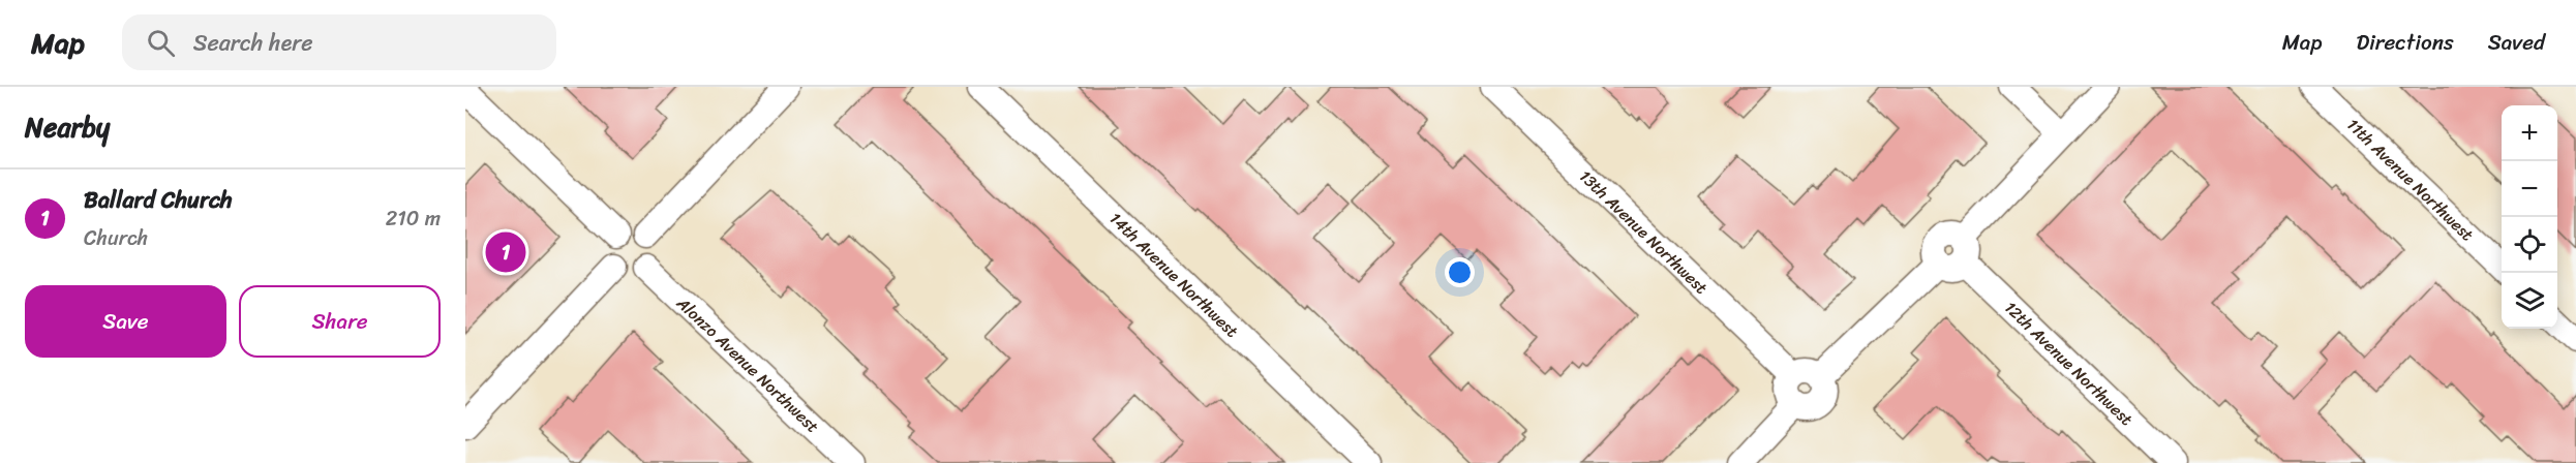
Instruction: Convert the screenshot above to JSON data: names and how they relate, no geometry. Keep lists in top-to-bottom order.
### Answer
{
  "streets": {
    "street": [
      "11th Avenue Northwest",
      "13th Avenue Northwest",
      "14th Avenue Northwest",
      "12th Avenue Northwest",
      "Alonzo Avenue Northwest"
    ]
  },
  "page": {
    "header": "Map",
    "search": "Search here",
    "nav": ["Map", "Directions", "Saved"],
    "heading": "Nearby",
    "map_buttons": ["+", "−"],
    "list": [
      {
        "mark": "1",
        "name": "Ballard Church",
        "note": "Church",
        "value": "210 m"
      }
    ],
    "pins": "1",
    "buttons": ["Save", "Share"]
  }
}
